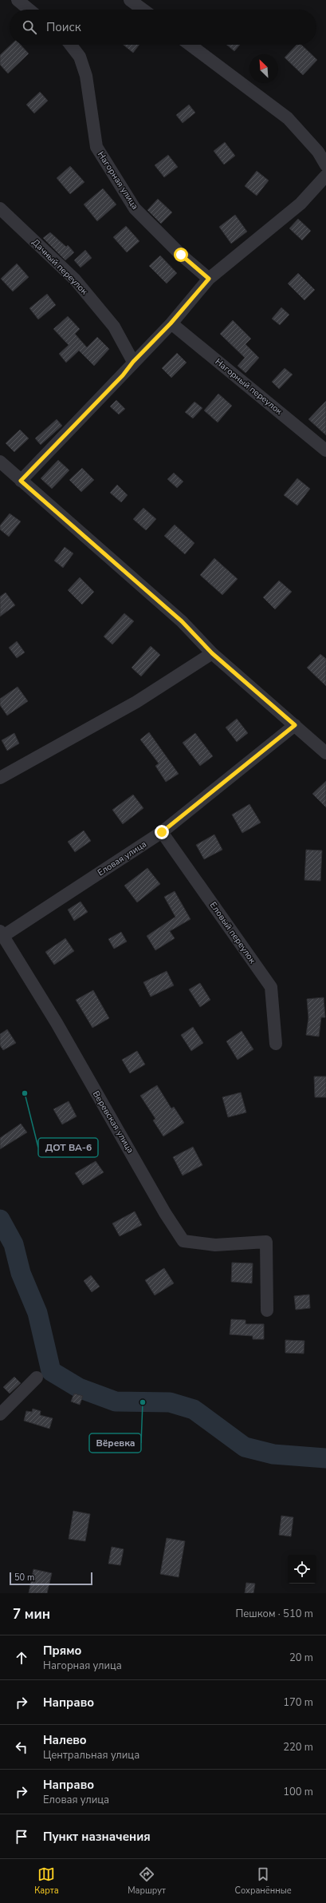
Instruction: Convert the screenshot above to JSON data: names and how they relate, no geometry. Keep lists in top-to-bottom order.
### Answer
{
  "streets": {
    "street": [
      "Нагорная улица",
      "Дачный переулок",
      "Нагорный переулок",
      "Еловая улица",
      "Еловый переулок",
      "Веревская улица"
    ]
  },
  "crossings": [
    ["Еловая улица", "Еловый переулок"],
    ["Еловая улица", "Веревская улица"]
  ],
  "places": ["ДОТ ВА-6", "Вёревка"],
  "scale_bar": "50 m",
  "north": "top left",
  "page": {
    "search": "Поиск",
    "scale": "50 m",
    "heading": ["7 мин", "Пешком · 510 m"],
    "list": [
      ["Прямо", "Нагорная улица", "20 m"],
      ["Направо", "170 m"],
      ["Налево", "Центральная улица", "220 m"],
      ["Направо", "Еловая улица", "100 m"],
      "Пункт назначения"
    ],
    "nav": ["Карта", "Маршрут", "Сохранённые"]
  }
}
